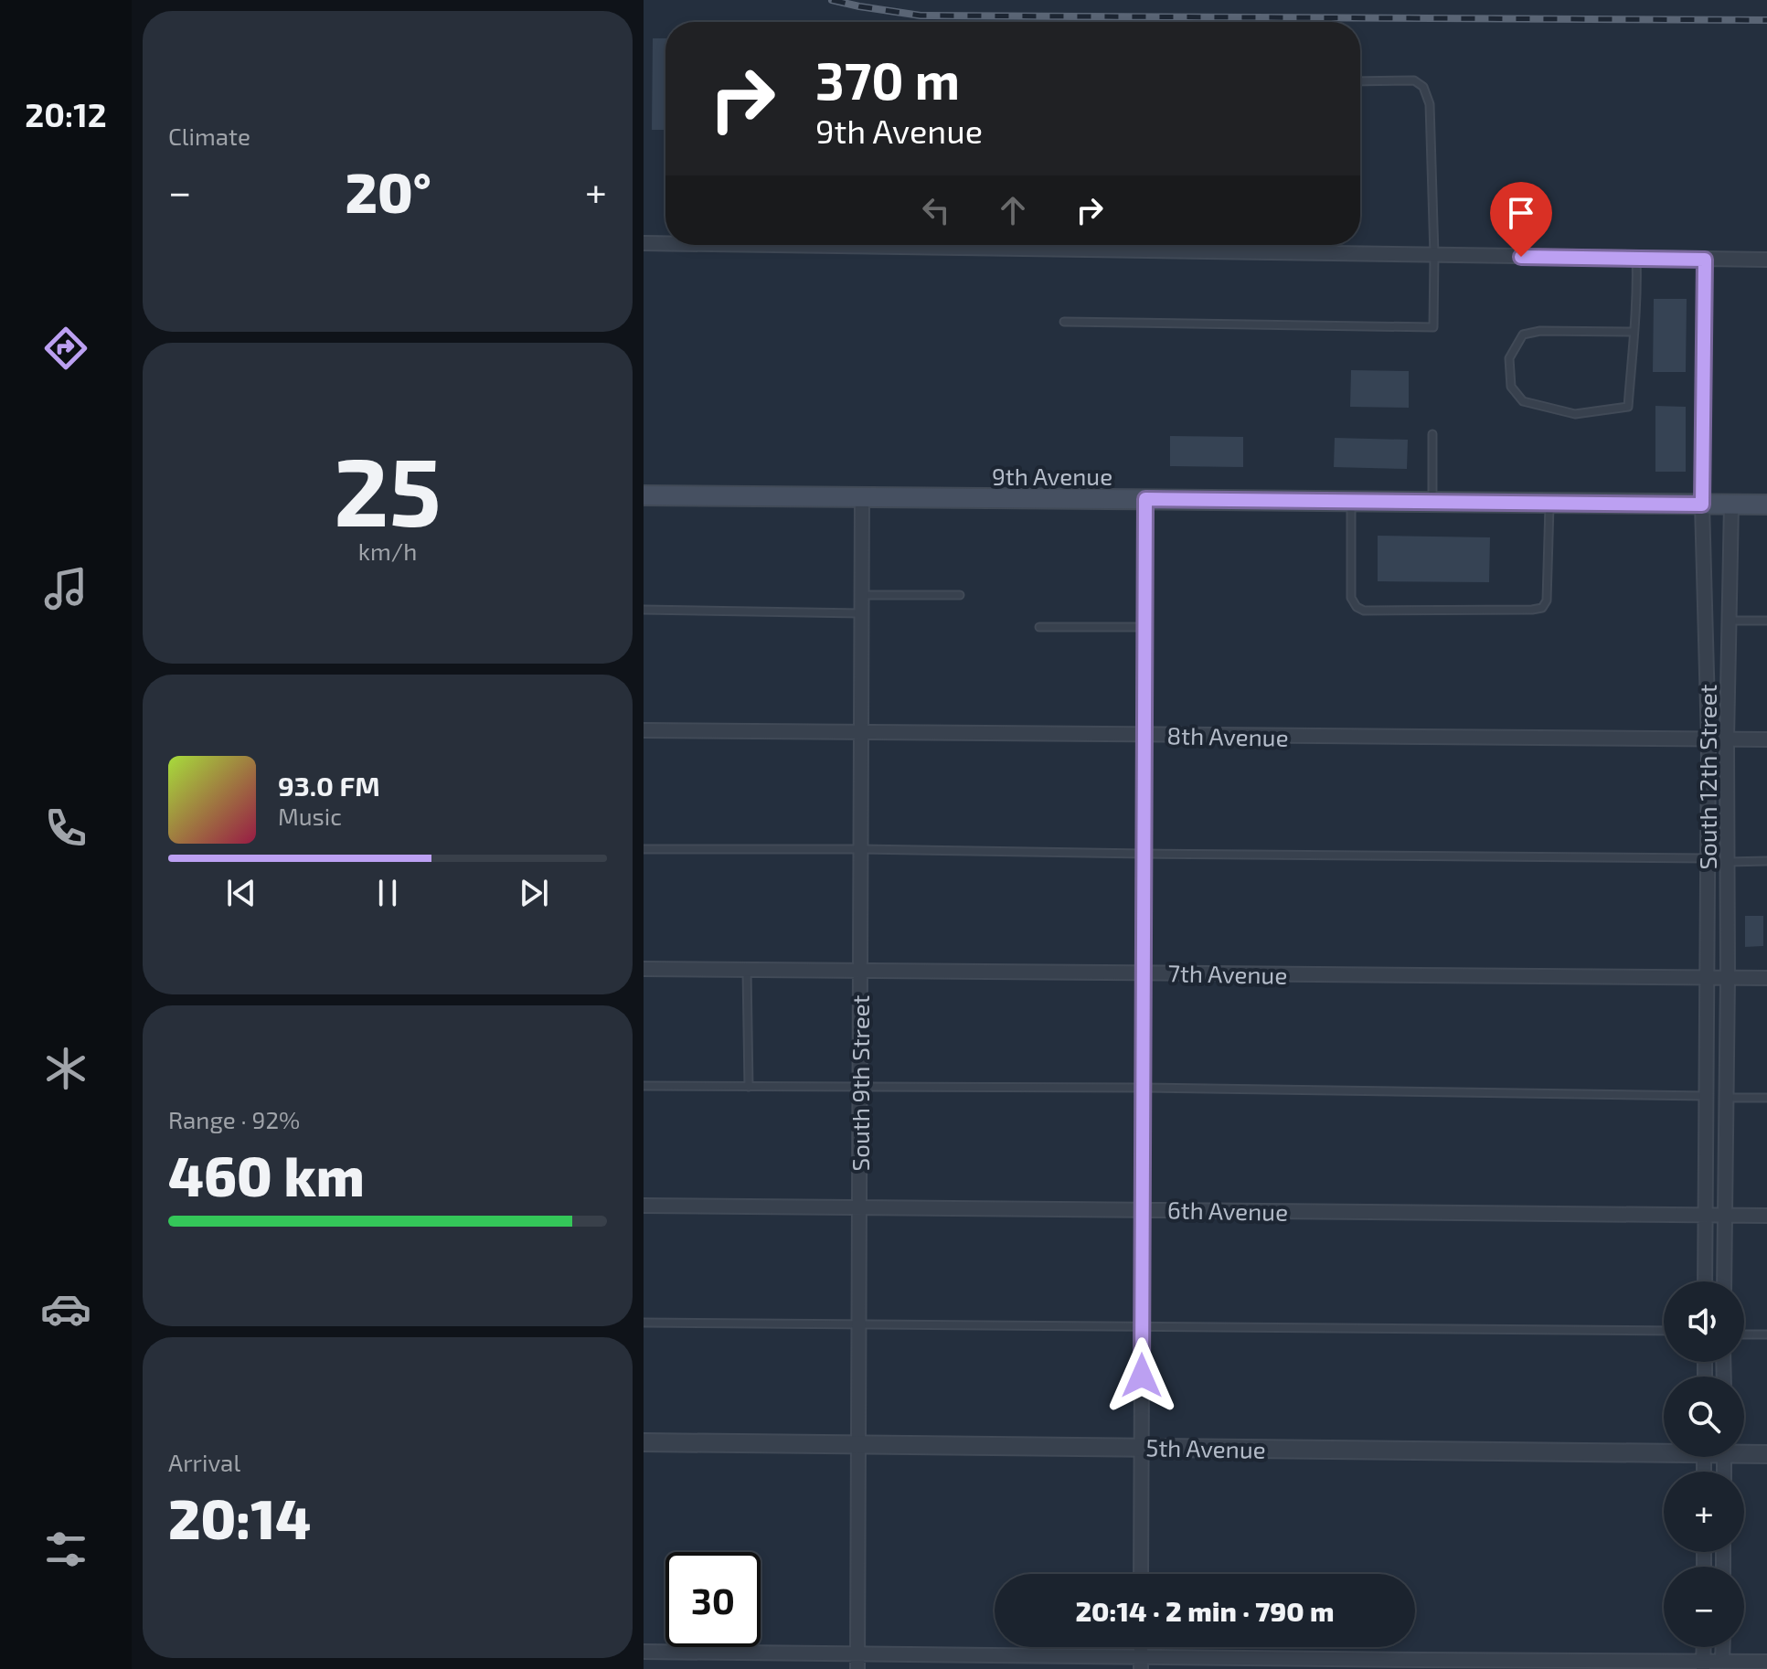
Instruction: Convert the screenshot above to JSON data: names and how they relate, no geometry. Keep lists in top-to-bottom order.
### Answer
{
  "streets": {
    "main road": ["9th Avenue"],
    "street": [
      "8th Avenue",
      "South 12th Street",
      "7th Avenue",
      "South 9th Street",
      "6th Avenue",
      "5th Avenue"
    ]
  },
  "crossings": [
    ["9th Avenue", "South 12th Street"],
    ["9th Avenue", "South 9th Street"],
    ["8th Avenue", "South 12th Street"],
    ["8th Avenue", "South 9th Street"],
    ["South 12th Street", "7th Avenue"],
    ["South 12th Street", "6th Avenue"],
    ["7th Avenue", "South 9th Street"],
    ["South 9th Street", "6th Avenue"],
    ["South 9th Street", "5th Avenue"]
  ],
  "page": {
    "tabs": "20:12",
    "tile": [
      "Climate",
      ["25", "km/h"],
      ["Range · 92%", "460 km"],
      ["Arrival", "20:14"]
    ],
    "turn": ["370 m", "9th Avenue"],
    "heat": ["−", "20°", "+"],
    "song": ["93.0 FM", "Music"],
    "map_buttons": ["+", "−"],
    "limit": "30",
    "trip": "20:14 · 2 min · 790 m"
  }
}
